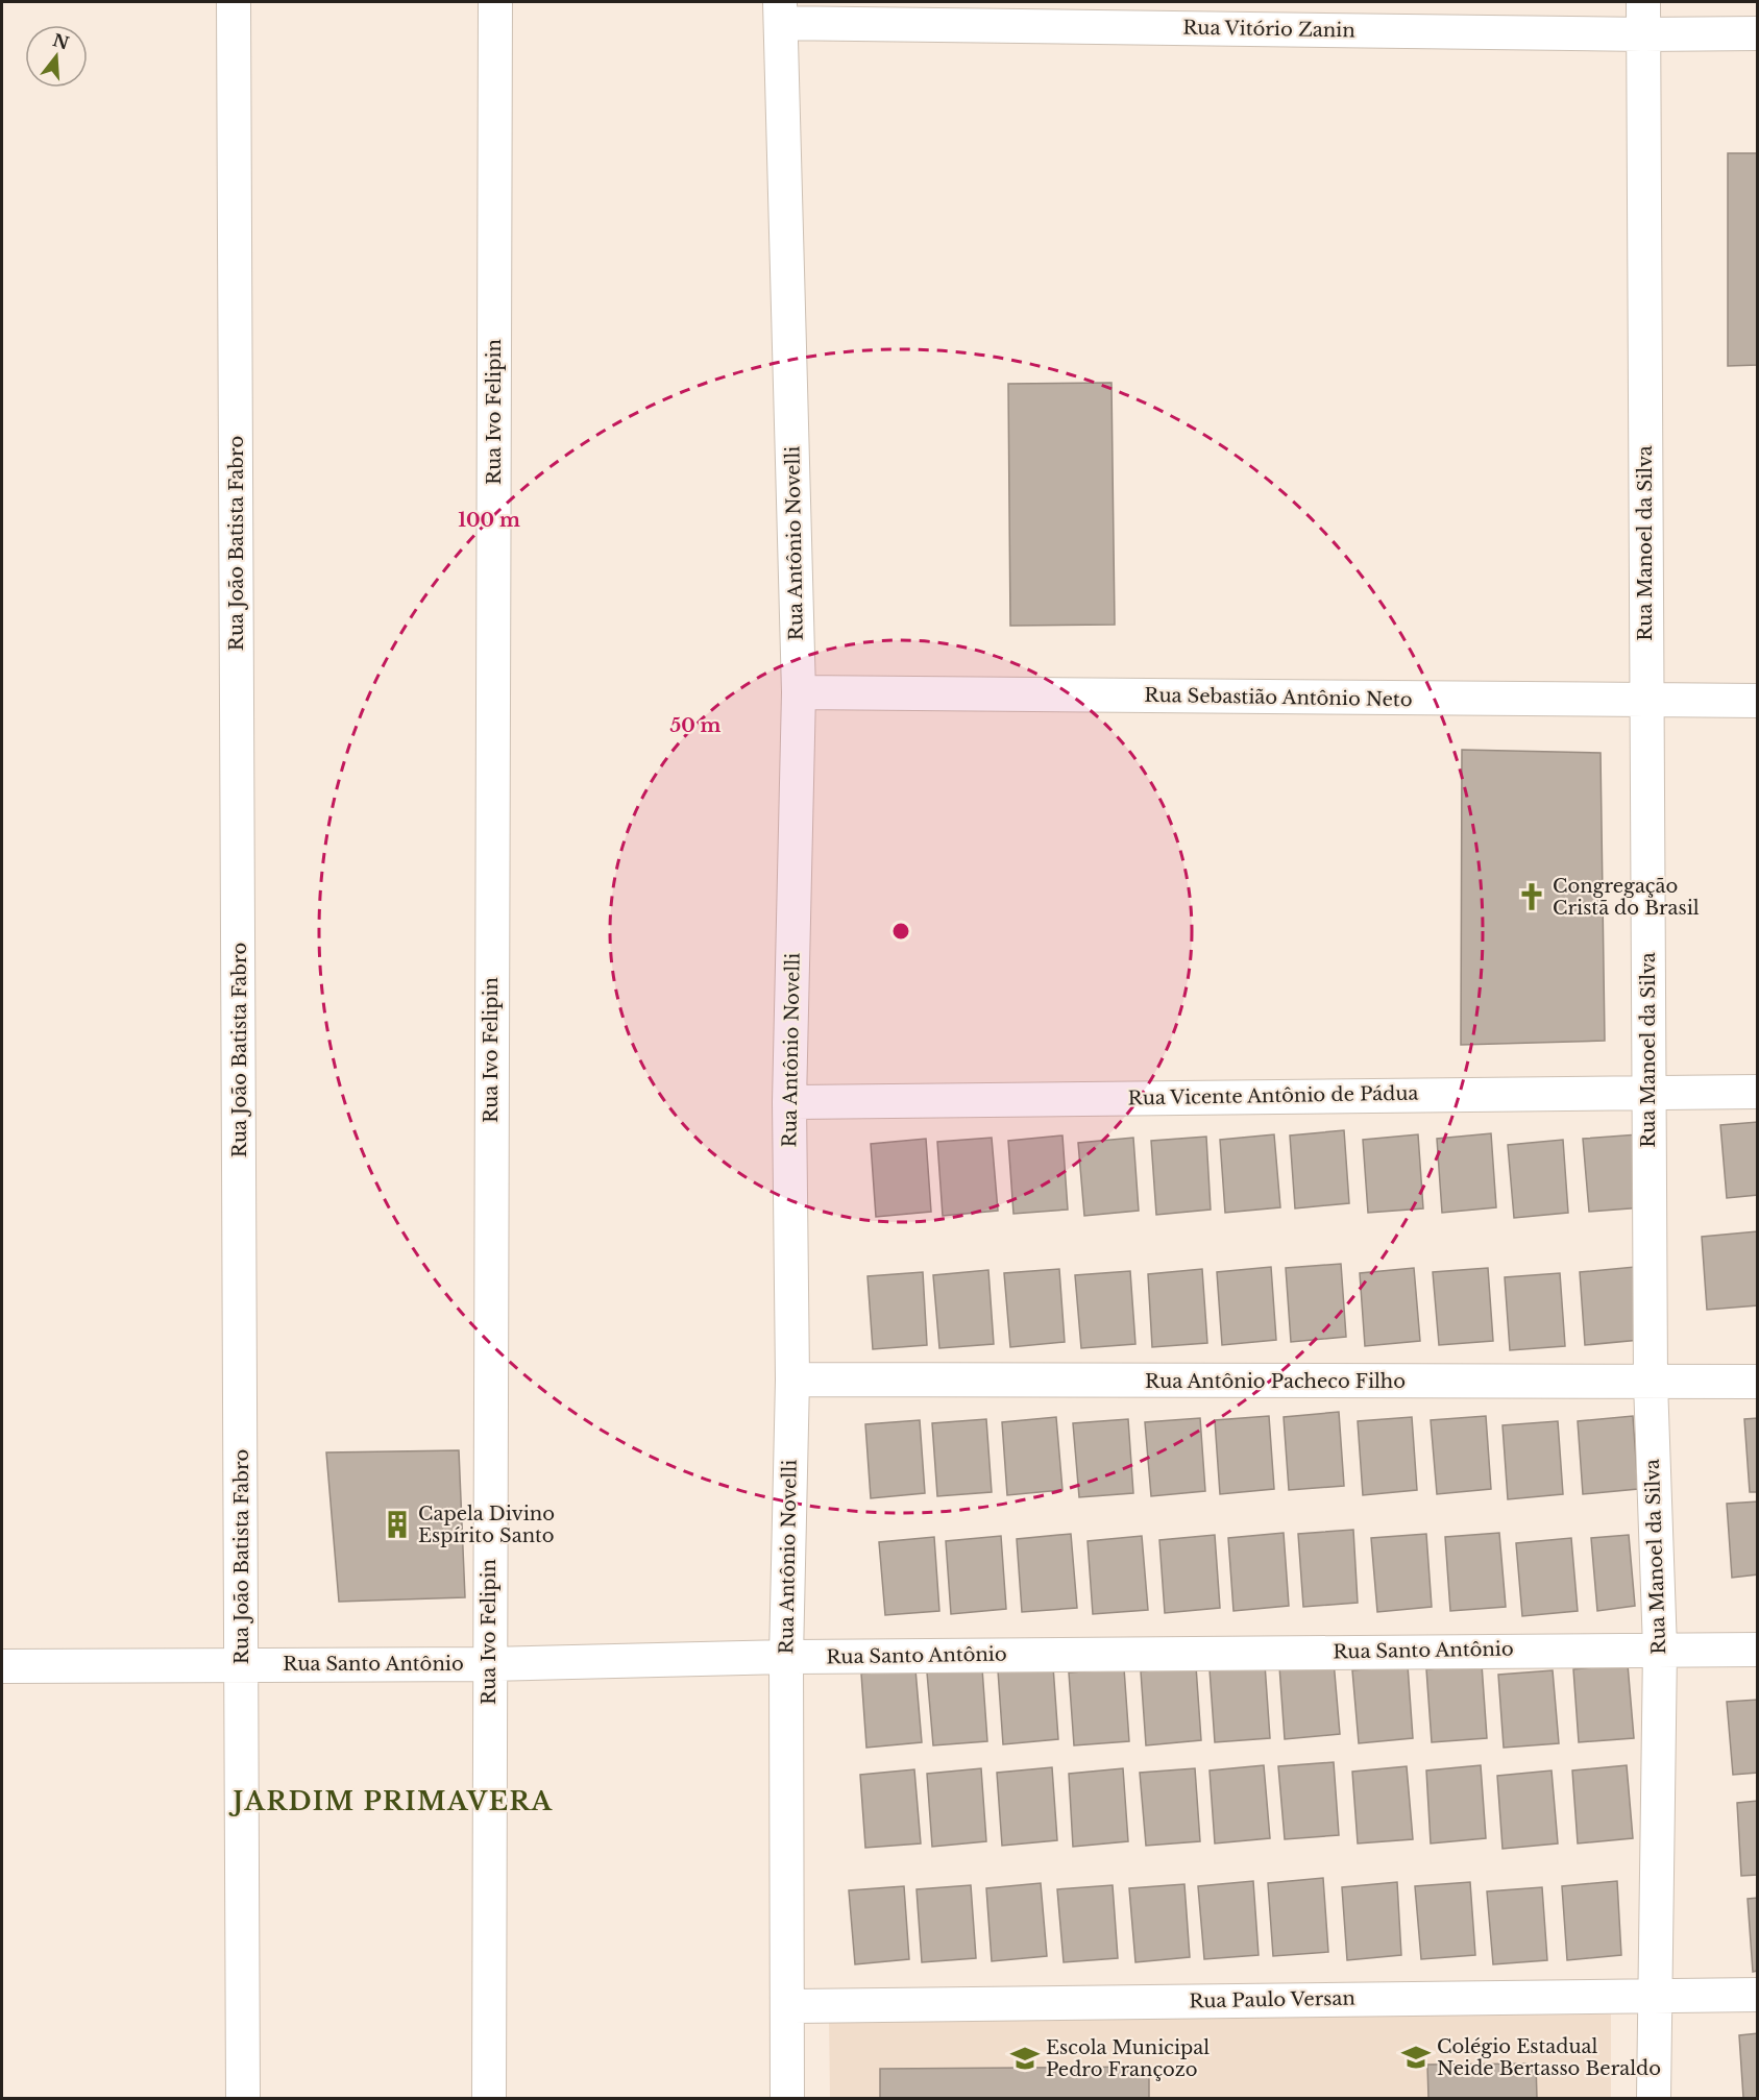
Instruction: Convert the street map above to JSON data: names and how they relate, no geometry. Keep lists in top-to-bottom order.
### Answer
{
  "streets": {
    "street": [
      "Rua Vitório Zanin",
      "Rua Ivo Felipin",
      "Rua João Batista Fabro",
      "Rua Antônio Novelli",
      "Rua Manoel da Silva",
      "Rua Sebastião Antônio Neto",
      "Rua Vicente Antônio de Pádua",
      "Rua Antônio Pacheco Filho",
      "Rua Santo Antônio",
      "Rua Paulo Versan"
    ]
  },
  "crossings": [
    ["Rua Vitório Zanin", "Rua Antônio Novelli"],
    ["Rua Vitório Zanin", "Rua Manoel da Silva"],
    ["Rua Ivo Felipin", "Rua Santo Antônio"],
    ["Rua João Batista Fabro", "Rua Santo Antônio"],
    ["Rua Antônio Novelli", "Rua Sebastião Antônio Neto"],
    ["Rua Antônio Novelli", "Rua Vicente Antônio de Pádua"],
    ["Rua Antônio Novelli", "Rua Antônio Pacheco Filho"],
    ["Rua Antônio Novelli", "Rua Santo Antônio"],
    ["Rua Antônio Novelli", "Rua Paulo Versan"],
    ["Rua Manoel da Silva", "Rua Sebastião Antônio Neto"],
    ["Rua Manoel da Silva", "Rua Vicente Antônio de Pádua"],
    ["Rua Manoel da Silva", "Rua Antônio Pacheco Filho"],
    ["Rua Manoel da Silva", "Rua Santo Antônio"],
    ["Rua Manoel da Silva", "Rua Paulo Versan"]
  ],
  "districts": ["JARDIM PRIMAVERA"],
  "places": {
    "church": ["Congregação Cristã do Brasil"],
    "building": ["Capela Divino Espírito Santo"],
    "school or university": ["Colégio Estadual Neide Bertasso Beraldo", "Escola Municipal Pedro Françozo"]
  },
  "north": "top",
  "rings": ["100 m", "50 m"]
}
